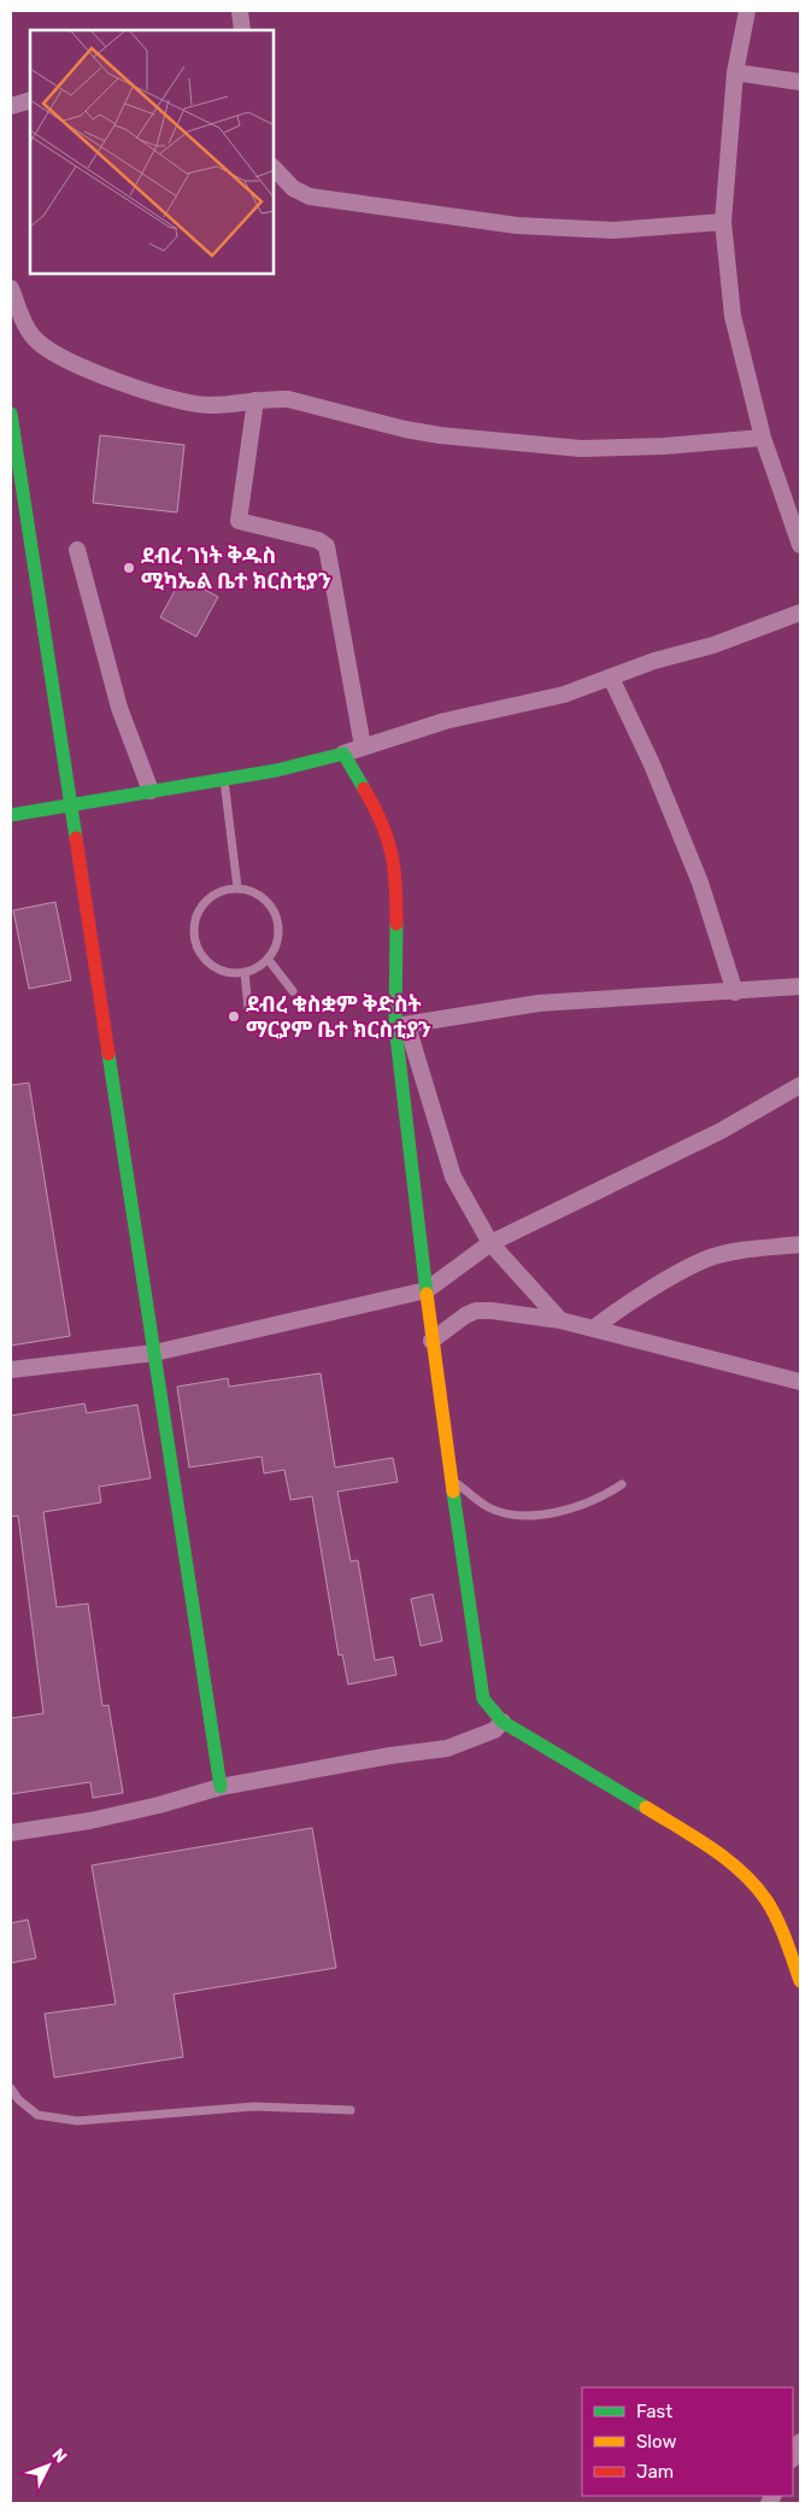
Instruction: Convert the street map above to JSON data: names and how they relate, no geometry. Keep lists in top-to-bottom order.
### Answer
{
  "places": ["ደብረ ገነት ቅዱስ ሚካኤል ቤተ ክርስቲያን", "ደብረ ቁስቋም ቅድስት ማርያም ቤተ ክርስቲያን"],
  "legend": ["Fast", "Slow", "Jam"],
  "north": "top right"
}
